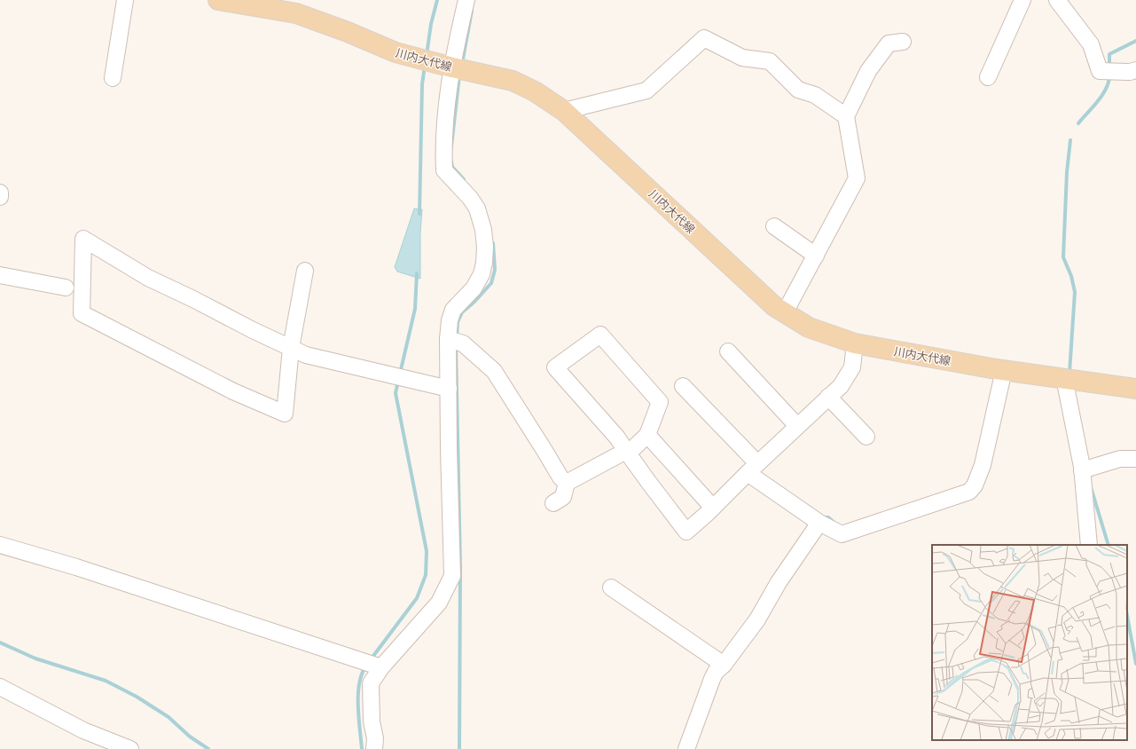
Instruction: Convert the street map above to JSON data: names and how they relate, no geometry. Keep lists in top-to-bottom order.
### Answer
{
  "streets": {
    "main road": ["川内大代線"]
  }
}
